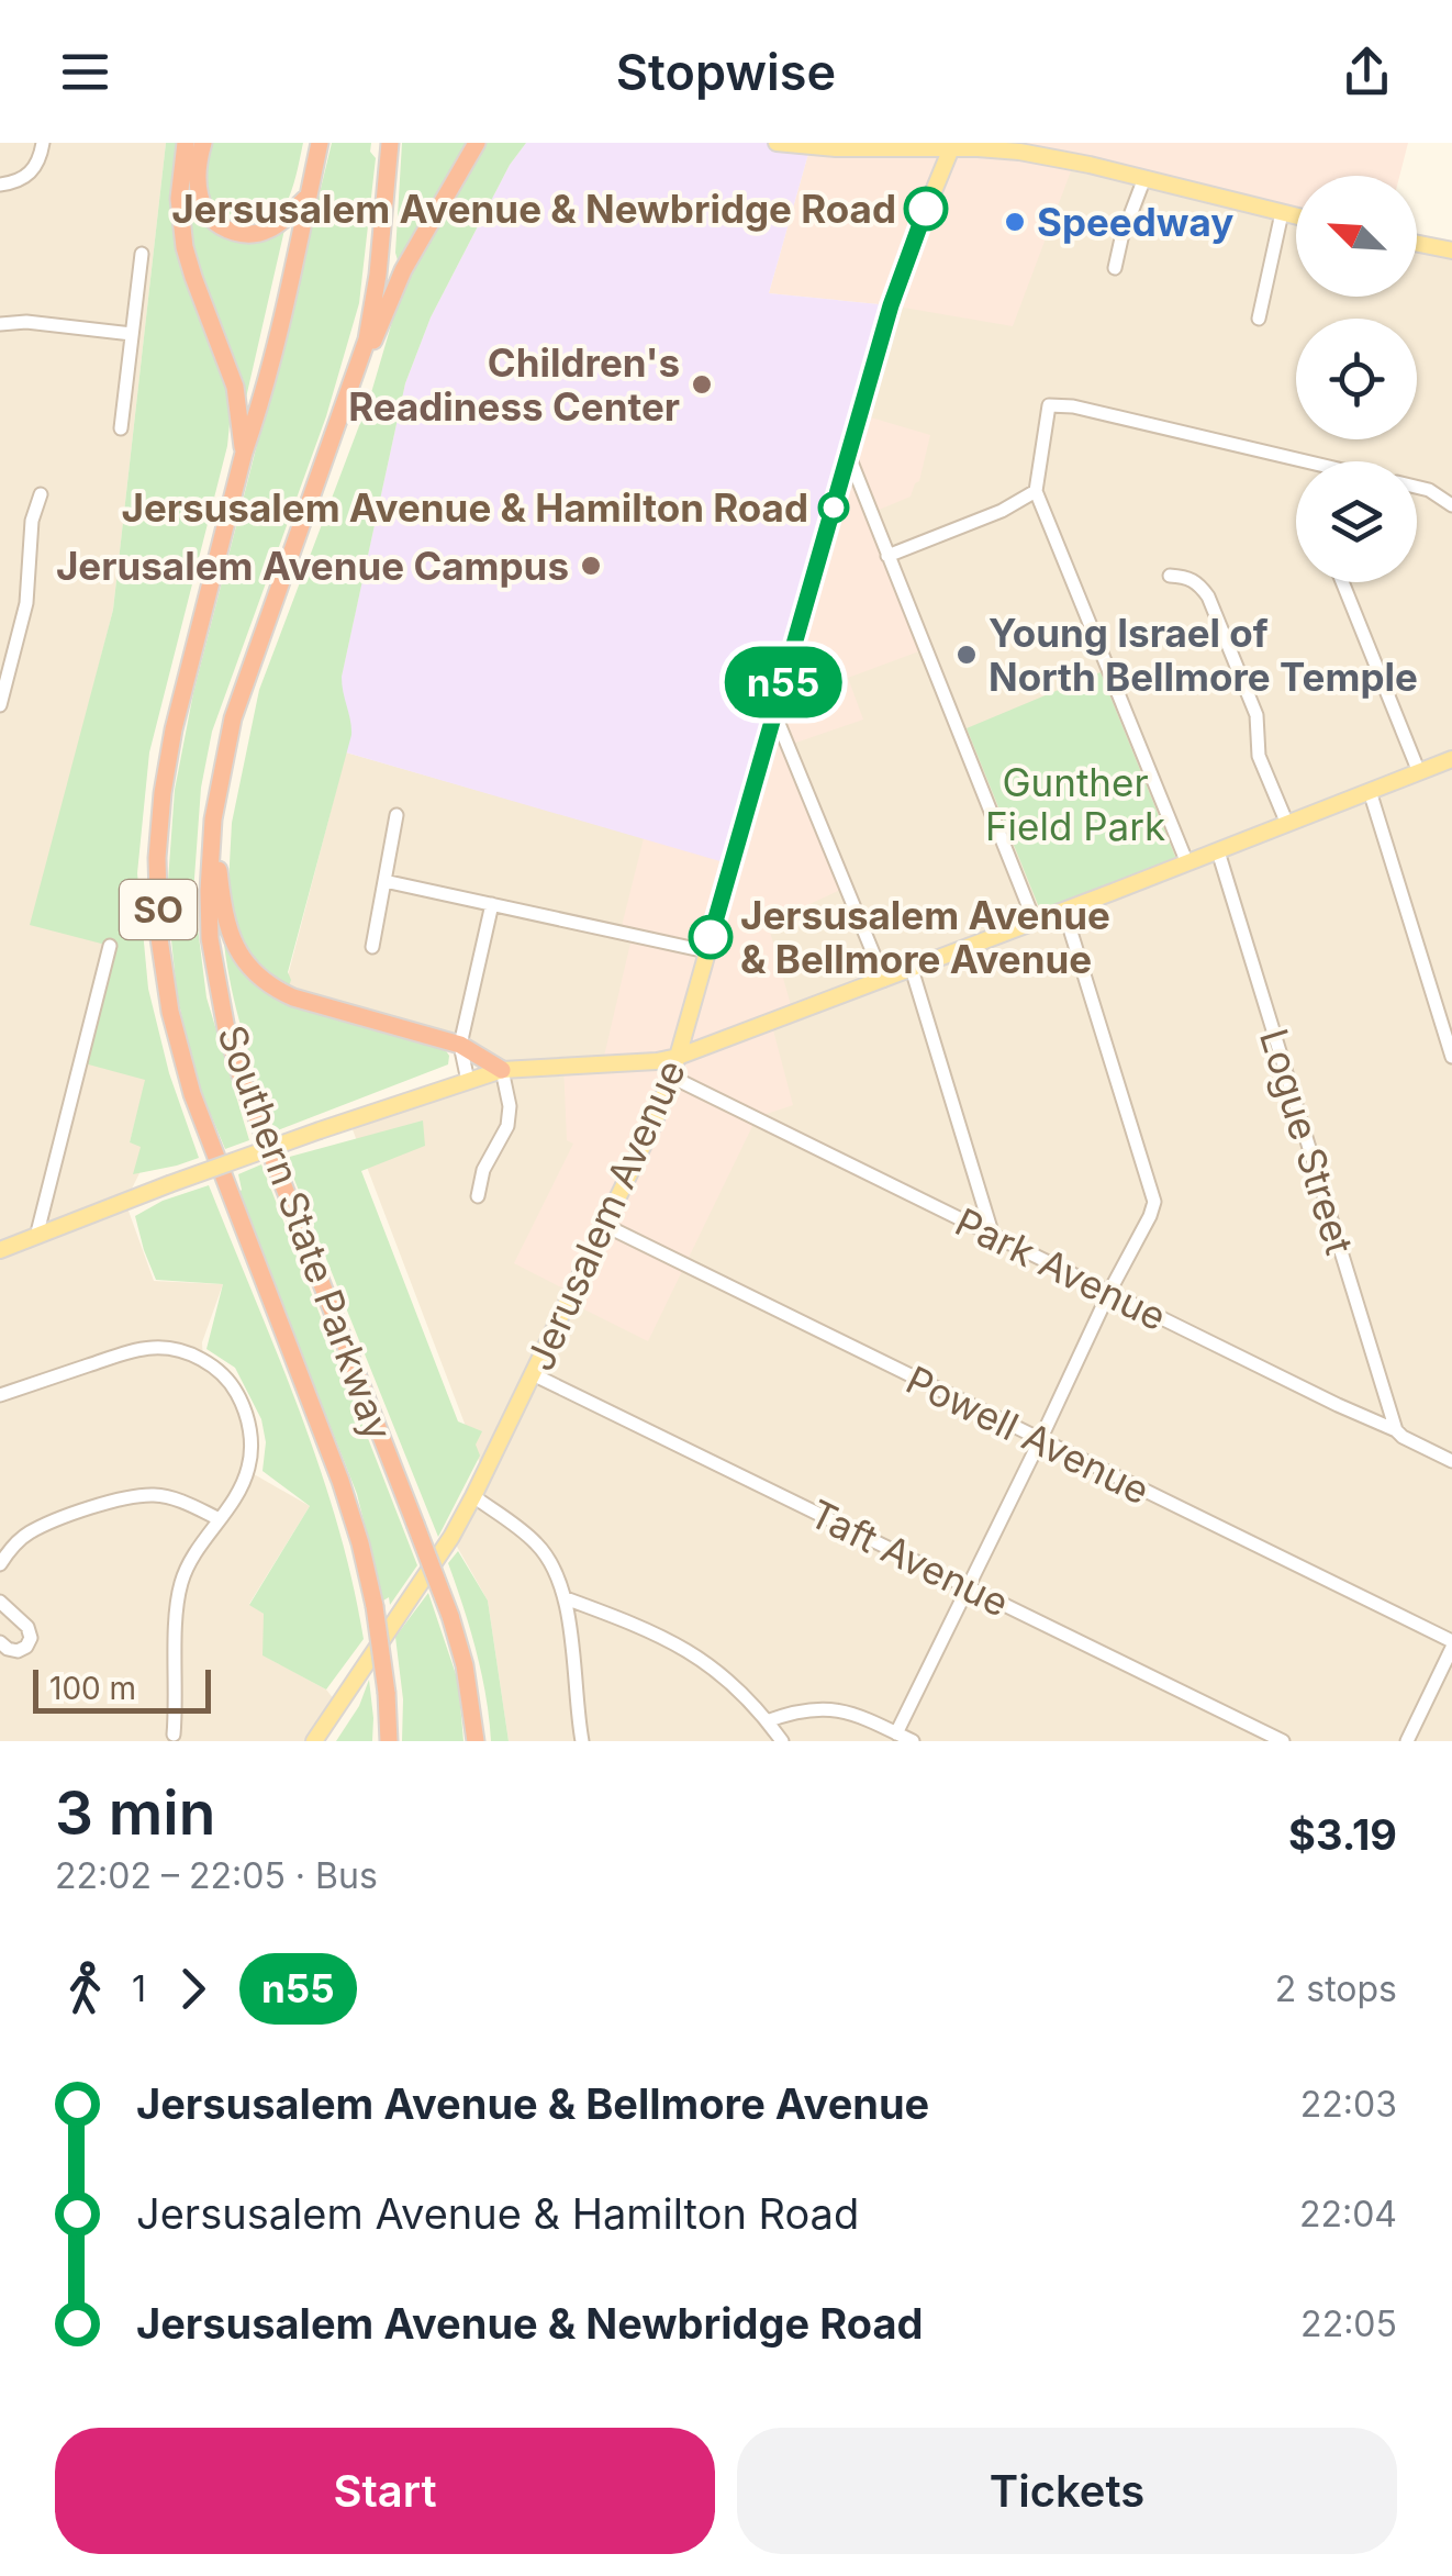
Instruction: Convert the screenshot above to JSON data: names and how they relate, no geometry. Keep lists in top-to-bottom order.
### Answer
{
  "streets": {
    "highway": ["SO", "Southern State Parkway"],
    "main road": ["Jerusalem Avenue"],
    "street": [
      "Logue Street",
      "Park Avenue",
      "Powell Avenue",
      "Taft Avenue"
    ]
  },
  "crossings": [
    ["Logue Street", "Park Avenue"],
    ["Jerusalem Avenue", "Park Avenue"],
    ["Jerusalem Avenue", "Powell Avenue"],
    ["Jerusalem Avenue", "Taft Avenue"]
  ],
  "parks": ["Gunther Field Park"],
  "places": [
    "Jersusalem Avenue & Newbridge Road",
    "Speedway",
    "Children's Readiness Center",
    "Jersusalem Avenue & Hamilton Road",
    "Jerusalem Avenue Campus",
    "Young Israel of North Bellmore Temple",
    "Jersusalem Avenue & Bellmore Avenue"
  ],
  "lines": ["bus line n55"],
  "scale_bar": "100 m",
  "north": "top left",
  "page": {
    "header": "Stopwise",
    "on_map": "n55",
    "scale": "100 m",
    "heading": ["3 min", "22:02 – 22:05 · Bus", "$3.19"],
    "legs": ["1", "n55", "2 stops"],
    "list": [
      {
        "name": "Jersusalem Avenue & Bellmore Avenue",
        "value": "22:03"
      },
      {
        "name": "Jersusalem Avenue & Hamilton Road",
        "value": "22:04"
      },
      {
        "name": "Jersusalem Avenue & Newbridge Road",
        "value": "22:05"
      }
    ],
    "buttons": ["Start", "Tickets"]
  }
}
